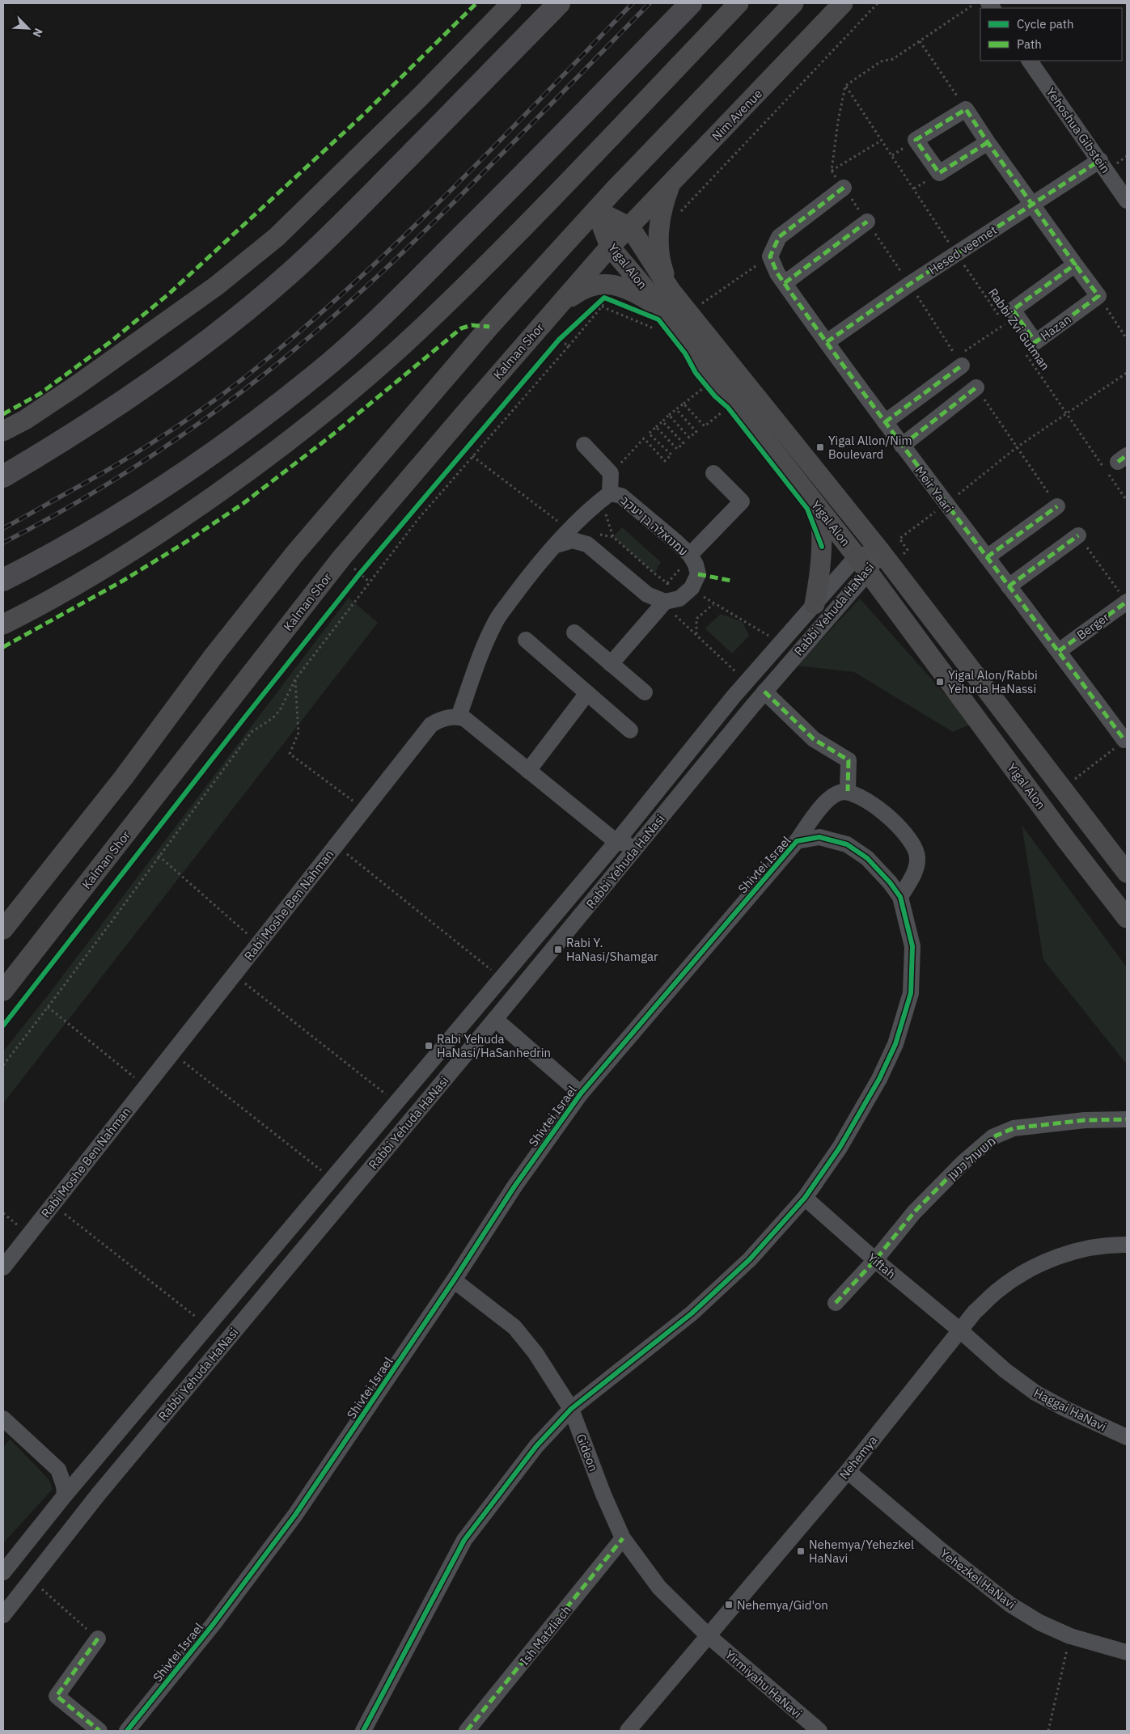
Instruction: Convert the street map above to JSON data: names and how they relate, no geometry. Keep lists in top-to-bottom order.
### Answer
{
  "streets": {
    "main road": ["Nim Avenue", "Yigal Alon", "Kalman Shor"],
    "street": [
      "Yehoshua Gibstein",
      "Hesed veemet",
      "Hazan",
      "Meir Yaari",
      "עמנואלה בן יעקב",
      "Rabbi Yehuda HaNasi",
      "Berger",
      "Shivtei Israel",
      "Rabi Moshe Ben Nahman",
      "משעול כנען",
      "Yiftah",
      "Haggai HaNavi",
      "Gideon",
      "Nehemya",
      "Yehezkel HaNavi",
      "Ish Matzliach",
      "Yirmiyahu HaNavi"
    ],
    "path": ["Rabbi Zvi Gutman"]
  },
  "crossings": [
    ["Nim Avenue", "Yigal Alon"],
    ["Nim Avenue", "Kalman Shor"],
    ["Yehoshua Gibstein", "Hesed veemet"],
    ["Hesed veemet", "Rabbi Zvi Gutman"],
    ["Hesed veemet", "Meir Yaari"],
    ["Yigal Alon", "Kalman Shor"],
    ["Yigal Alon", "Rabbi Yehuda HaNasi"],
    ["Meir Yaari", "Berger"],
    ["עמנואלה בן יעקב", "Rabi Moshe Ben Nahman"],
    ["Shivtei Israel", "Yiftah"],
    ["Shivtei Israel", "Gideon"],
    ["משעול כנען", "Yiftah"],
    ["Yiftah", "Haggai HaNavi"],
    ["Yiftah", "Nehemya"],
    ["Haggai HaNavi", "Nehemya"],
    ["Gideon", "Nehemya"],
    ["Gideon", "Ish Matzliach"],
    ["Gideon", "Yirmiyahu HaNavi"],
    ["Nehemya", "Yehezkel HaNavi"],
    ["Nehemya", "Yirmiyahu HaNavi"]
  ],
  "places": {
    "transit": [
      "Yigal Allon/Nim Boulevard",
      "Yigal Alon/Rabbi Yehuda HaNassi",
      "Rabi Y. HaNasi/Shamgar",
      "Rabi Yehuda HaNasi/HaSanhedrin",
      "Nehemya/Yehezkel HaNavi",
      "Nehemya/Gid'on"
    ]
  },
  "legend": ["Cycle path", "Path"],
  "north": "bottom right"
}
